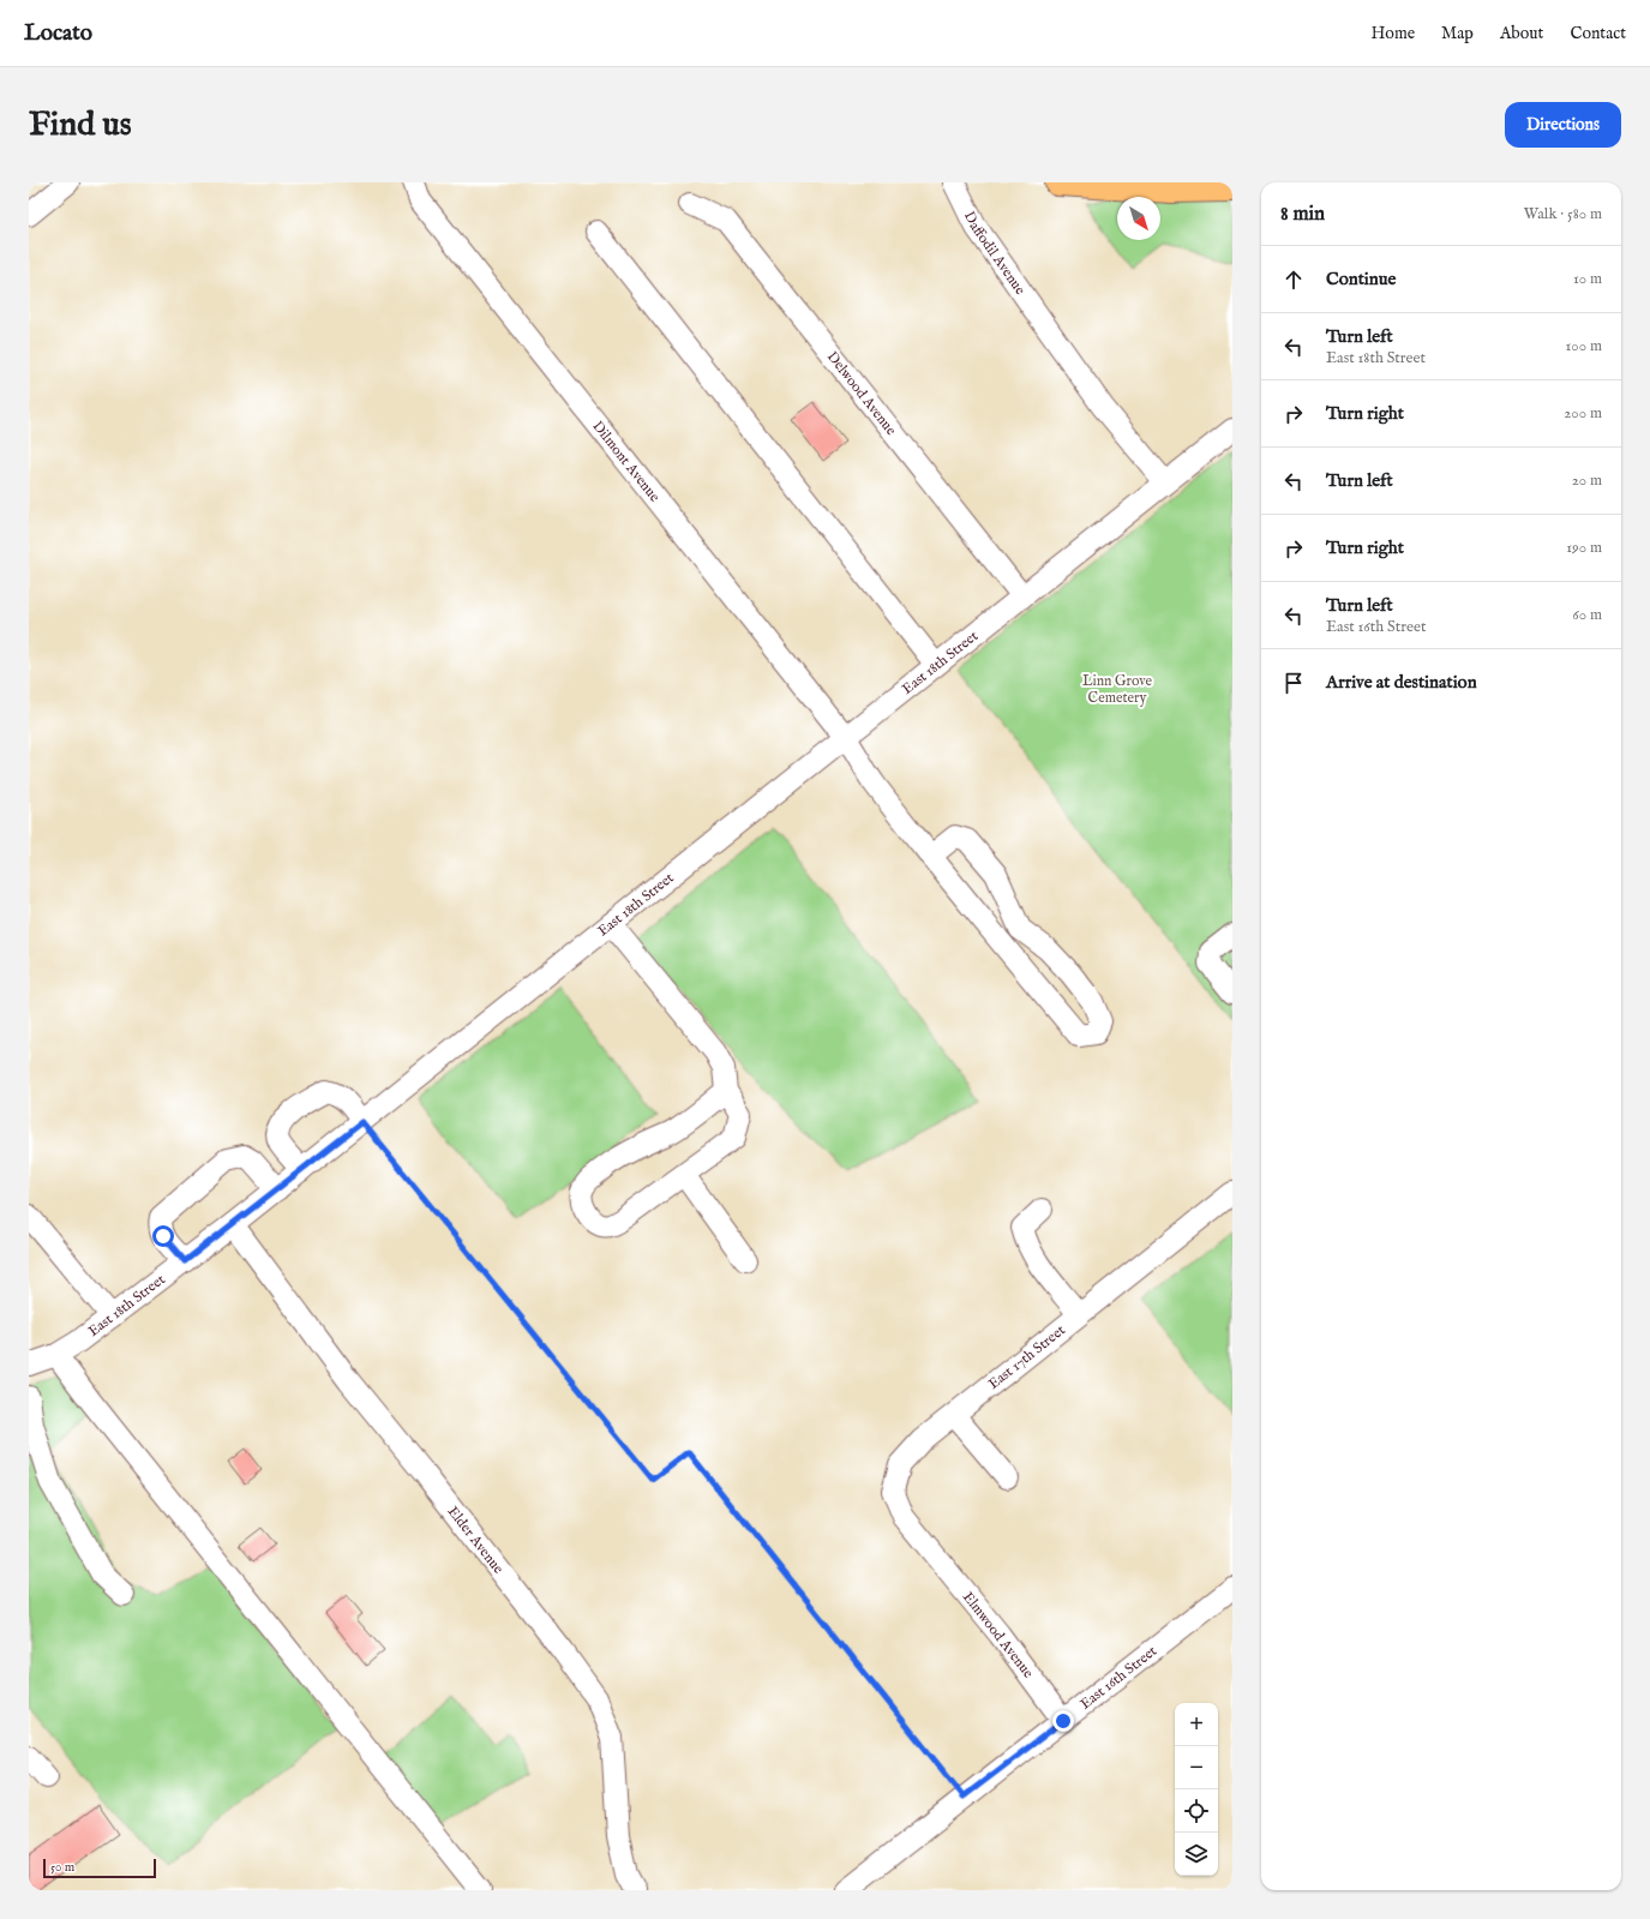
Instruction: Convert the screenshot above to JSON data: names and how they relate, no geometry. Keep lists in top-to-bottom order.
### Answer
{
  "streets": {
    "street": [
      "Daffodil Avenue",
      "Delwood Avenue",
      "Dilmont Avenue",
      "East 18th Street",
      "East 17th Street",
      "Elder Avenue",
      "Elmwood Avenue",
      "East 16th Street"
    ]
  },
  "crossings": [
    ["Daffodil Avenue", "East 18th Street"],
    ["Delwood Avenue", "East 18th Street"],
    ["Dilmont Avenue", "East 18th Street"],
    ["East 18th Street", "Elder Avenue"],
    ["East 17th Street", "Elmwood Avenue"],
    ["Elmwood Avenue", "East 16th Street"]
  ],
  "parks": ["Linn Grove Cemetery"],
  "scale_bar": "50 m",
  "north": "bottom right",
  "page": {
    "header": "Locato",
    "nav": [
      "Home",
      "Map",
      "About",
      "Contact"
    ],
    "buttons": "Directions",
    "title": "Find us",
    "heading": ["8 min", "Walk · 580 m"],
    "list": [
      ["Continue", "10 m"],
      ["Turn left", "East 18th Street", "100 m"],
      ["Turn right", "200 m"],
      ["Turn left", "20 m"],
      ["Turn right", "190 m"],
      ["Turn left", "East 16th Street", "60 m"],
      "Arrive at destination"
    ],
    "map_buttons": ["+", "−"],
    "scale": "50 m"
  }
}
